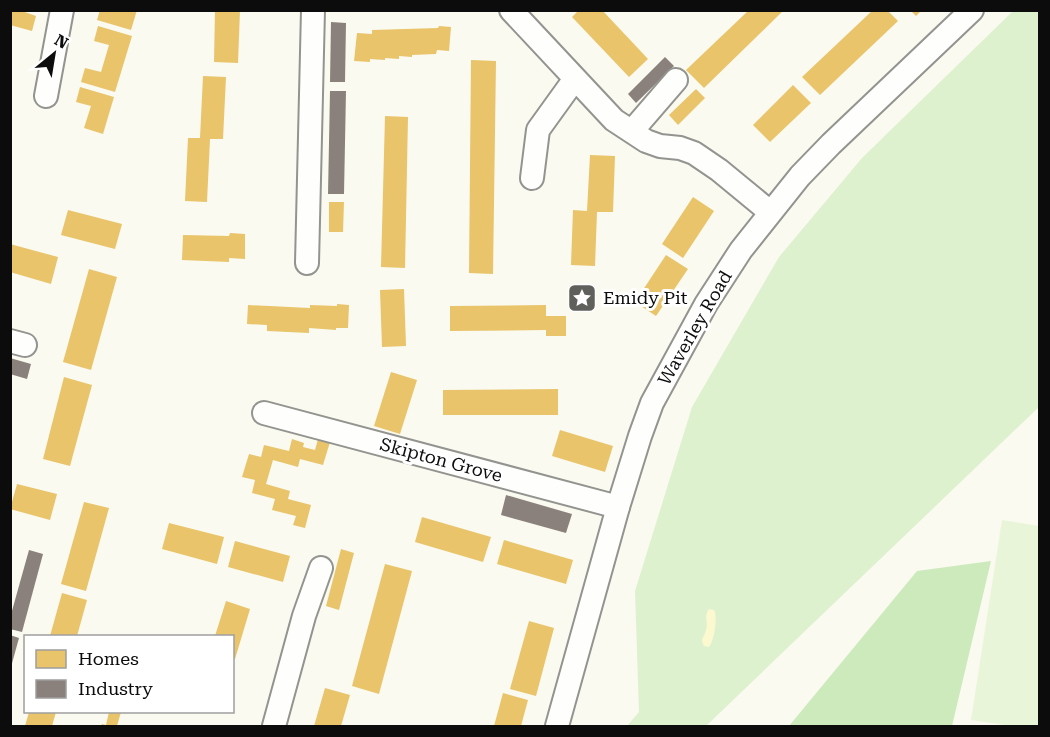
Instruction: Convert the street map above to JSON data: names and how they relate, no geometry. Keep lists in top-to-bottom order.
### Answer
{
  "streets": {
    "street": ["Waverley Road", "Skipton Grove"]
  },
  "crossings": [
    ["Waverley Road", "Skipton Grove"]
  ],
  "places": {
    "place": ["Emidy Pit"]
  },
  "legend": ["Homes", "Industry"],
  "north": "top right"
}
